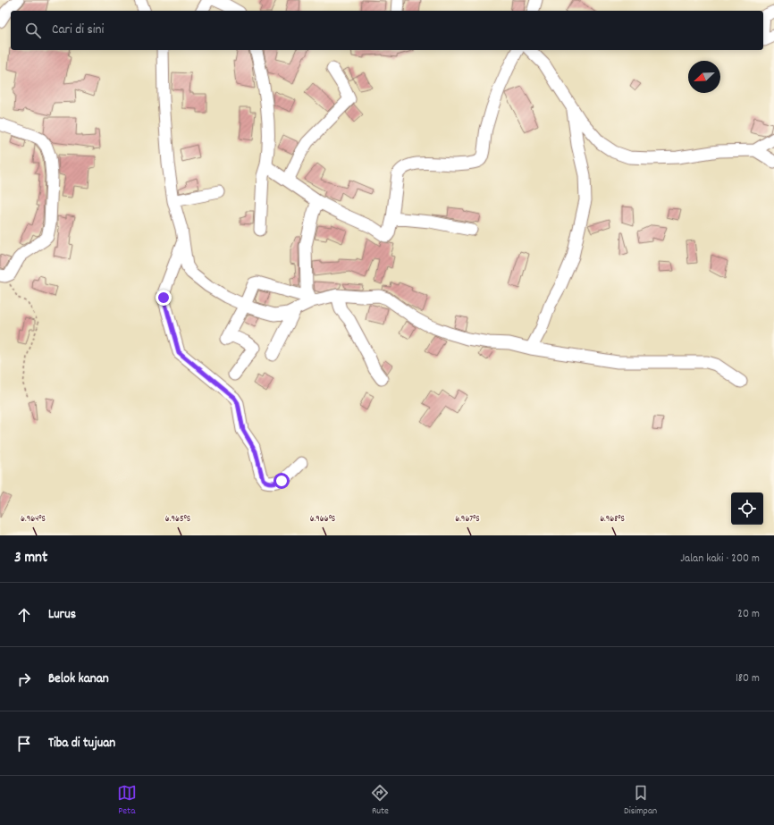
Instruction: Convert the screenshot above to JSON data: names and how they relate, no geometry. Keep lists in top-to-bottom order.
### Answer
{
  "north": "bottom left",
  "page": {
    "search": "Cari di sini",
    "heading": ["3 mnt", "Jalan kaki · 200 m"],
    "list": [
      ["Lurus", "20 m"],
      ["Belok kanan", "180 m"],
      "Tiba di tujuan"
    ],
    "nav": ["Peta", "Rute", "Disimpan"]
  },
  "coordinates": [
    "6.964°S",
    "6.965°S",
    "6.966°S",
    "6.967°S",
    "6.968°S"
  ]
}
